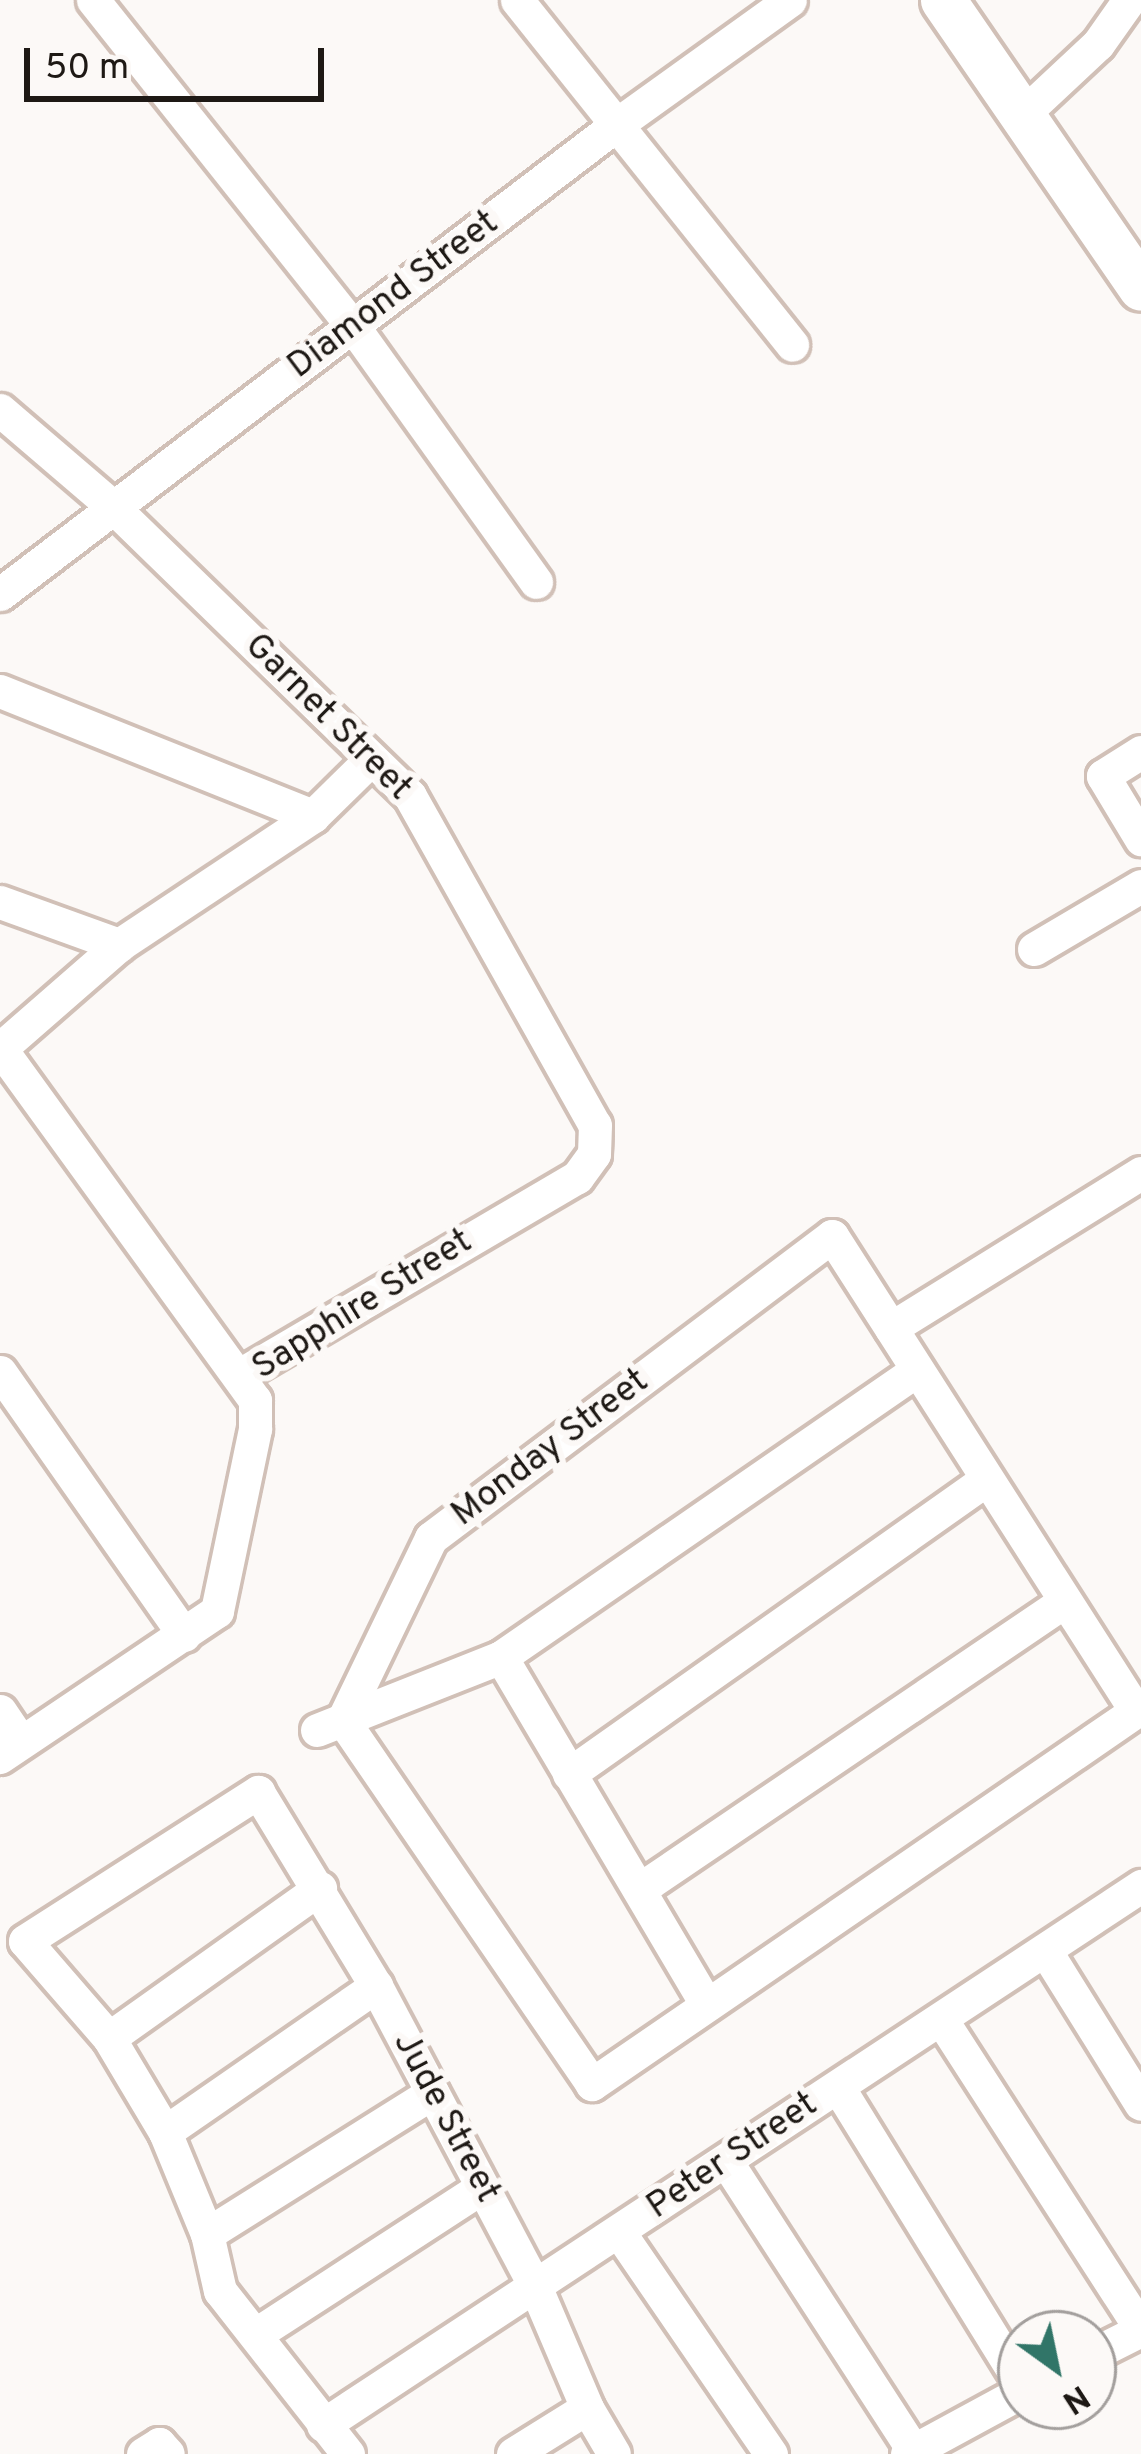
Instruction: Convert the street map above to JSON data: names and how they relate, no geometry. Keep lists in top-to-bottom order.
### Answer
{
  "streets": {
    "street": [
      "Diamond Street",
      "Garnet Street",
      "Sapphire Street",
      "Monday Street",
      "Jude Street",
      "Peter Street"
    ]
  },
  "crossings": [
    ["Diamond Street", "Garnet Street"],
    ["Garnet Street", "Sapphire Street"],
    ["Jude Street", "Peter Street"]
  ],
  "scale_bar": "50 m",
  "north": "bottom right"
}
